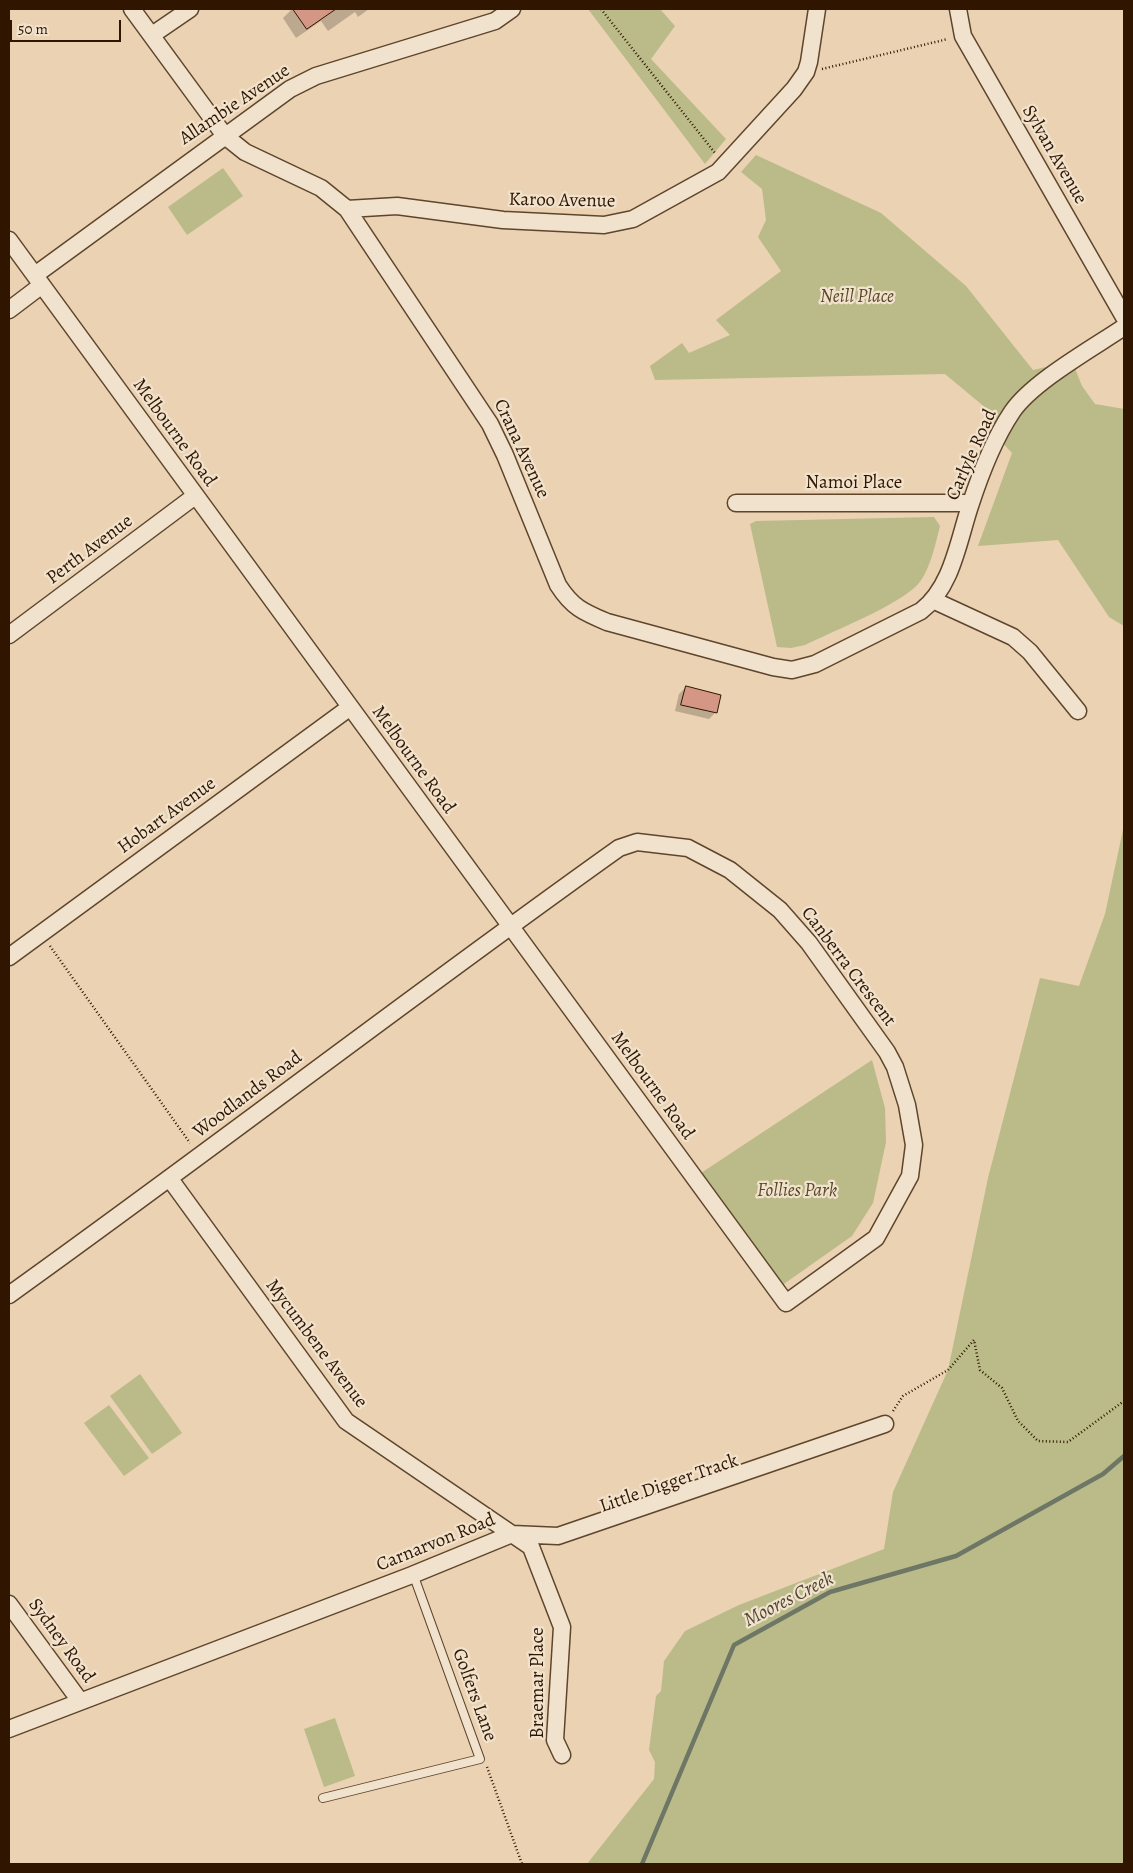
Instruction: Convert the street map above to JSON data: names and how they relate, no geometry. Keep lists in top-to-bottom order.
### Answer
{
  "streets": {
    "street": [
      "Allambie Avenue",
      "Sylvan Avenue",
      "Karoo Avenue",
      "Melbourne Road",
      "Crana Avenue",
      "Carlyle Road",
      "Namoi Place",
      "Perth Avenue",
      "Hobart Avenue",
      "Canberra Crescent",
      "Woodlands Road",
      "Mycumbene Avenue",
      "Carnarvon Road",
      "Sydney Road",
      "Braemar Place"
    ],
    "lane": ["Golfers Lane"]
  },
  "crossings": [
    ["Allambie Avenue", "Melbourne Road"],
    ["Allambie Avenue", "Crana Avenue"],
    ["Karoo Avenue", "Crana Avenue"],
    ["Melbourne Road", "Perth Avenue"],
    ["Melbourne Road", "Hobart Avenue"],
    ["Melbourne Road", "Canberra Crescent"],
    ["Melbourne Road", "Woodlands Road"],
    ["Crana Avenue", "Carlyle Road"],
    ["Carlyle Road", "Namoi Place"],
    ["Canberra Crescent", "Woodlands Road"],
    ["Woodlands Road", "Mycumbene Avenue"],
    ["Mycumbene Avenue", "Carnarvon Road"],
    ["Mycumbene Avenue", "Braemar Place"],
    ["Carnarvon Road", "Sydney Road"],
    ["Carnarvon Road", "Braemar Place"],
    ["Carnarvon Road", "Golfers Lane"]
  ],
  "water": ["Moores Creek"],
  "parks": ["Neill Place", "Follies Park"],
  "scale_bar": "50 m"
}
